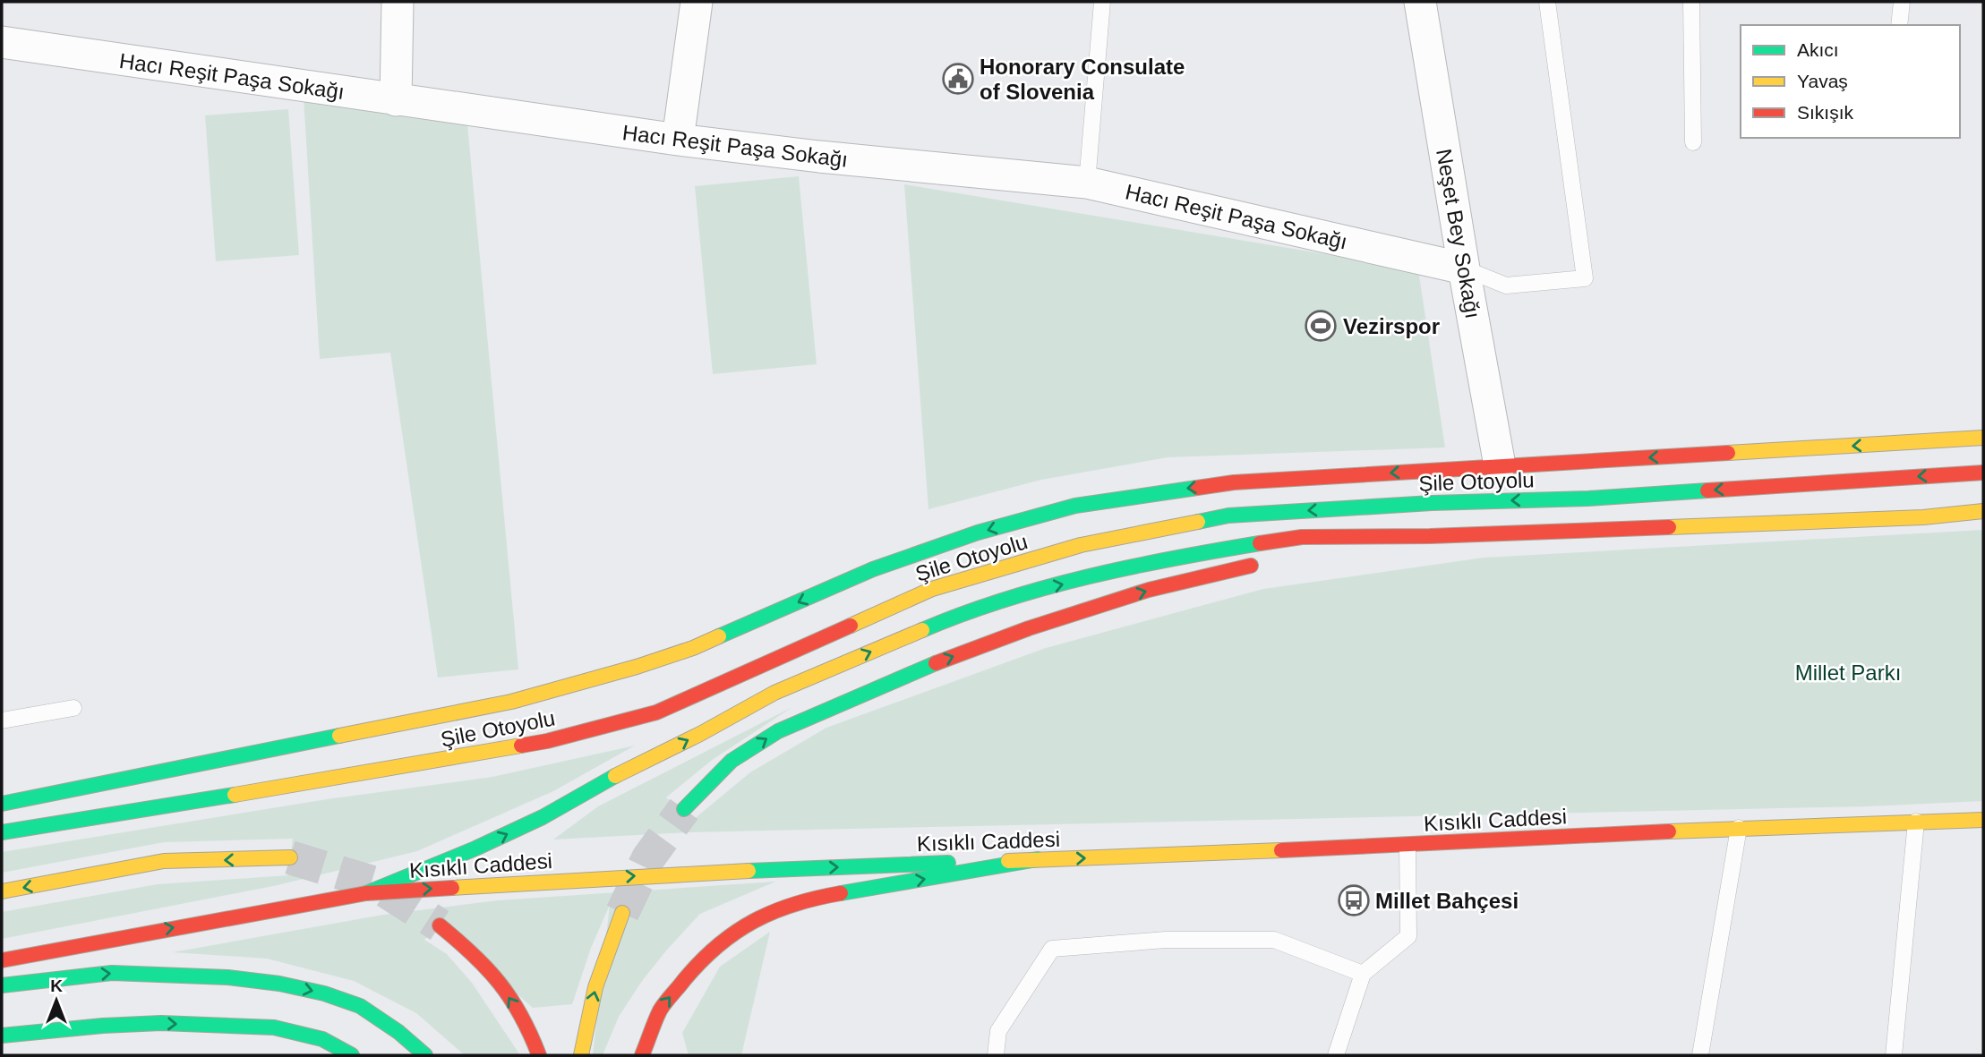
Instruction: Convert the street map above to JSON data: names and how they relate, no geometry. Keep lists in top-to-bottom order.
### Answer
{
  "streets": {
    "main road": ["Şile Otoyolu", "Kısıklı Caddesi"],
    "street": ["Hacı Reşit Paşa Sokağı", "Neşet Bey Sokağı"]
  },
  "crossings": [
    ["Hacı Reşit Paşa Sokağı", "Neşet Bey Sokağı"]
  ],
  "parks": ["Millet Parkı"],
  "places": {
    "public building": ["Honorary Consulate of Slovenia"],
    "sports": ["Vezirspor"],
    "bus stop": ["Millet Bahçesi"]
  },
  "legend": ["Akıcı", "Yavaş", "Sıkışık"],
  "north": "top"
}
